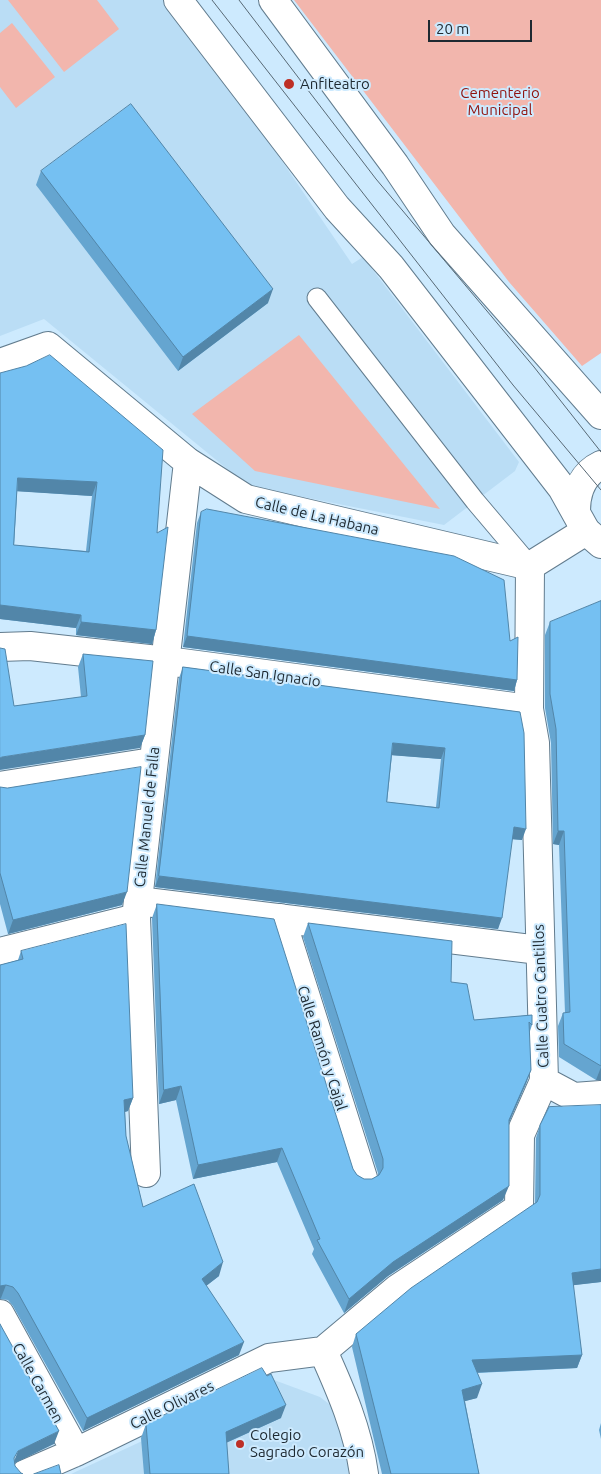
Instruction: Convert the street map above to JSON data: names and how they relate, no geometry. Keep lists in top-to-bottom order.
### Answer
{
  "streets": {
    "street": [
      "Calle de La Habana",
      "Calle San Ignacio",
      "Calle Manuel de Falla",
      "Calle Cuatro Cantillos",
      "Calle Ramón y Cajal",
      "Calle Carmen",
      "Calle Olivares"
    ]
  },
  "crossings": [
    ["Calle de La Habana", "Calle Manuel de Falla"],
    ["Calle de La Habana", "Calle Cuatro Cantillos"],
    ["Calle San Ignacio", "Calle Manuel de Falla"],
    ["Calle San Ignacio", "Calle Cuatro Cantillos"],
    ["Calle Cuatro Cantillos", "Calle Olivares"],
    ["Calle Carmen", "Calle Olivares"]
  ],
  "parks": ["Cementerio Municipal"],
  "places": ["Anfiteatro", "Colegio Sagrado Corazón"],
  "scale_bar": "20 m"
}
